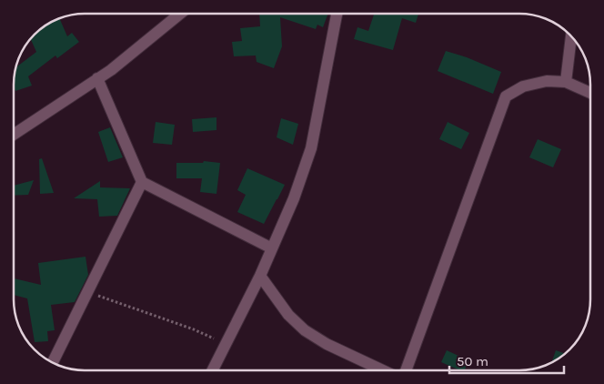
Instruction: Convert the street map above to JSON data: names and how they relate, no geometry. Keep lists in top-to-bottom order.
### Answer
{
  "scale_bar": "50 m"
}
